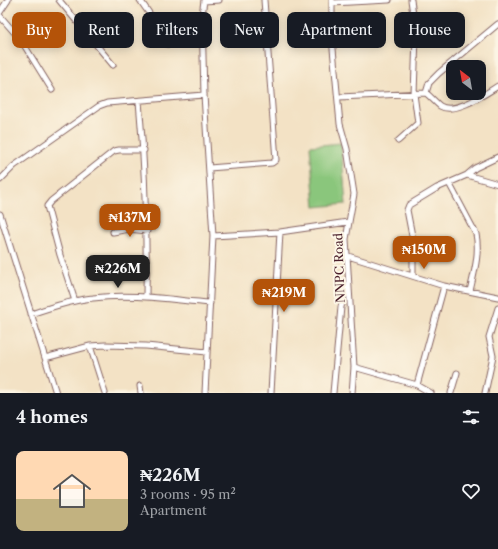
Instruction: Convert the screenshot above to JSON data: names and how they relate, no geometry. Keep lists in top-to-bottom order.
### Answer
{
  "streets": {
    "street": ["NNPC Road"]
  },
  "north": "top left",
  "page": {
    "chip": [
      "Buy",
      "Rent",
      "Filters",
      "New",
      "Apartment",
      "House"
    ],
    "price": [
      "₦137M",
      "₦150M",
      "₦226M",
      "₦219M"
    ],
    "heading": "4 homes",
    "list": [
      {
        "name": "₦226M",
        "note": "3 rooms · 95 m² · Apartment"
      }
    ]
  }
}
